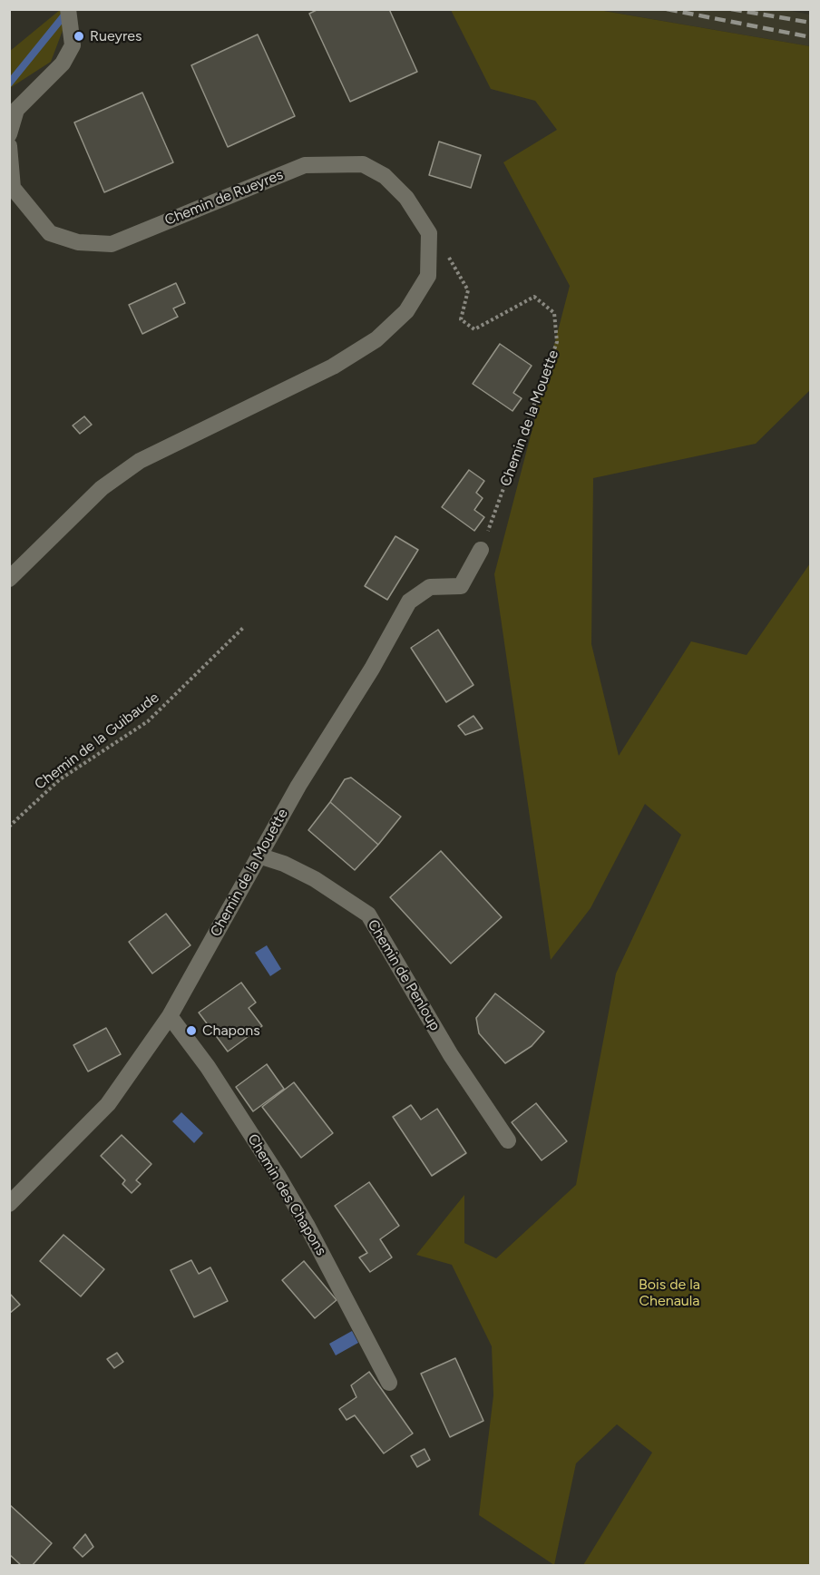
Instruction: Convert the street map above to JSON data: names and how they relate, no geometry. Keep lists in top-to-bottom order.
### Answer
{
  "streets": {
    "street": [
      "Chemin de Rueyres",
      "Chemin de la Mouette",
      "Chemin de Penloup",
      "Chemin des Chapons"
    ],
    "path": ["Chemin de la Guibaude"]
  },
  "crossings": [
    ["Chemin de Rueyres", "Chemin de la Mouette"],
    ["Chemin de la Mouette", "Chemin de Penloup"],
    ["Chemin de la Mouette", "Chemin des Chapons"]
  ],
  "parks": ["Bois de la Chenaula"],
  "places": ["Rueyres", "Chapons"]
}
